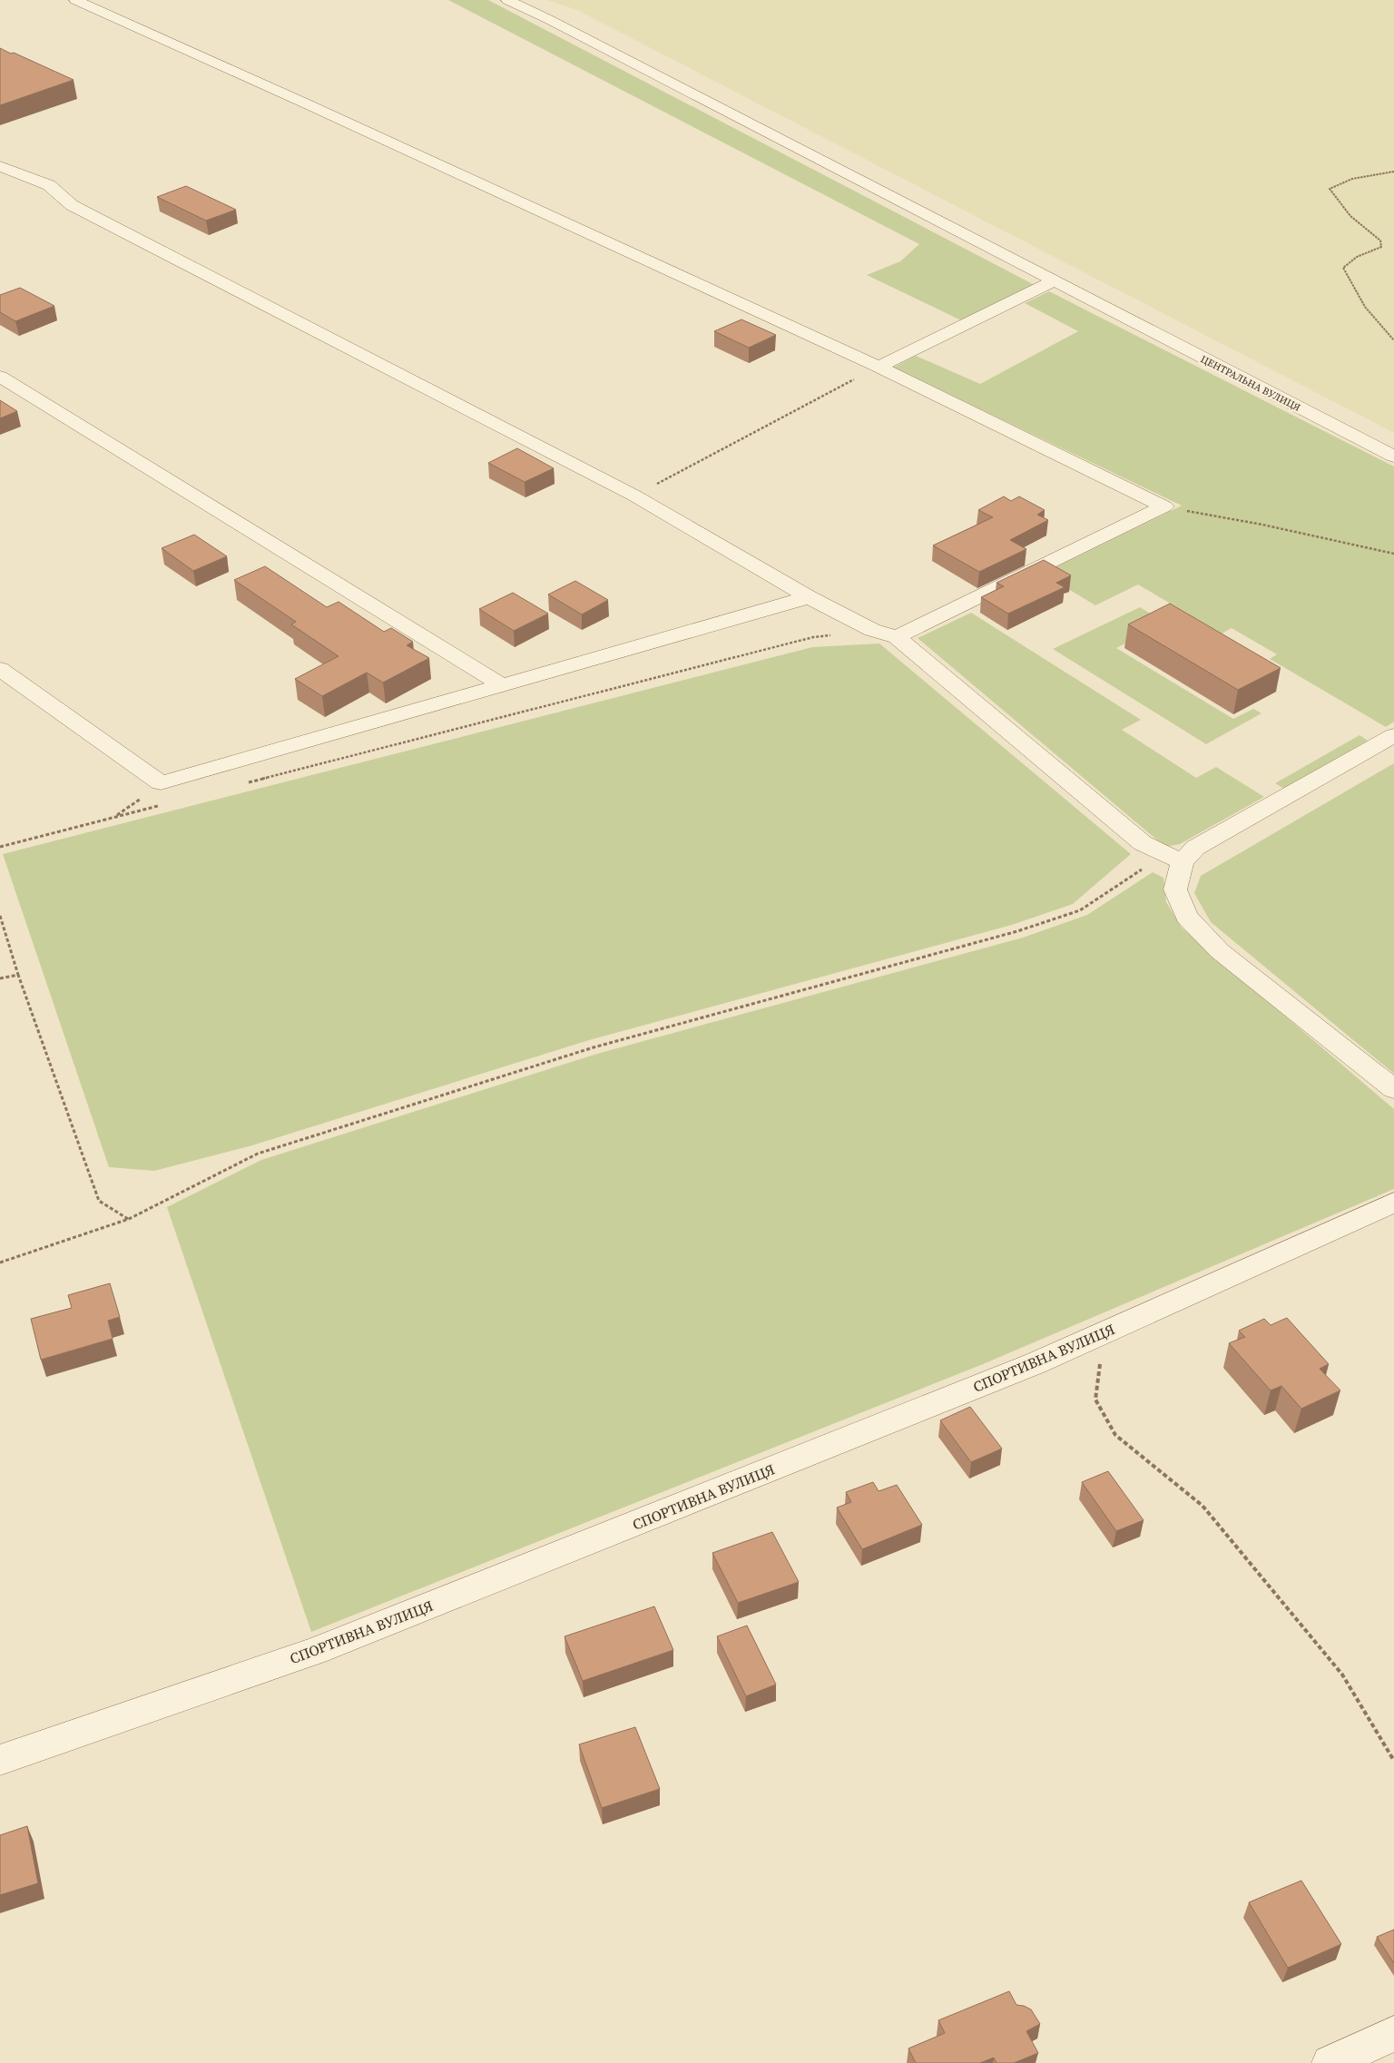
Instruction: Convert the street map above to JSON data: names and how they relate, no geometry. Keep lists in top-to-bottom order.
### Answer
{
  "streets": {
    "street": ["ЦЕНТРАЛЬНА ВУЛИЦЯ", "СПОРТИВНА ВУЛИЦЯ"]
  }
}
